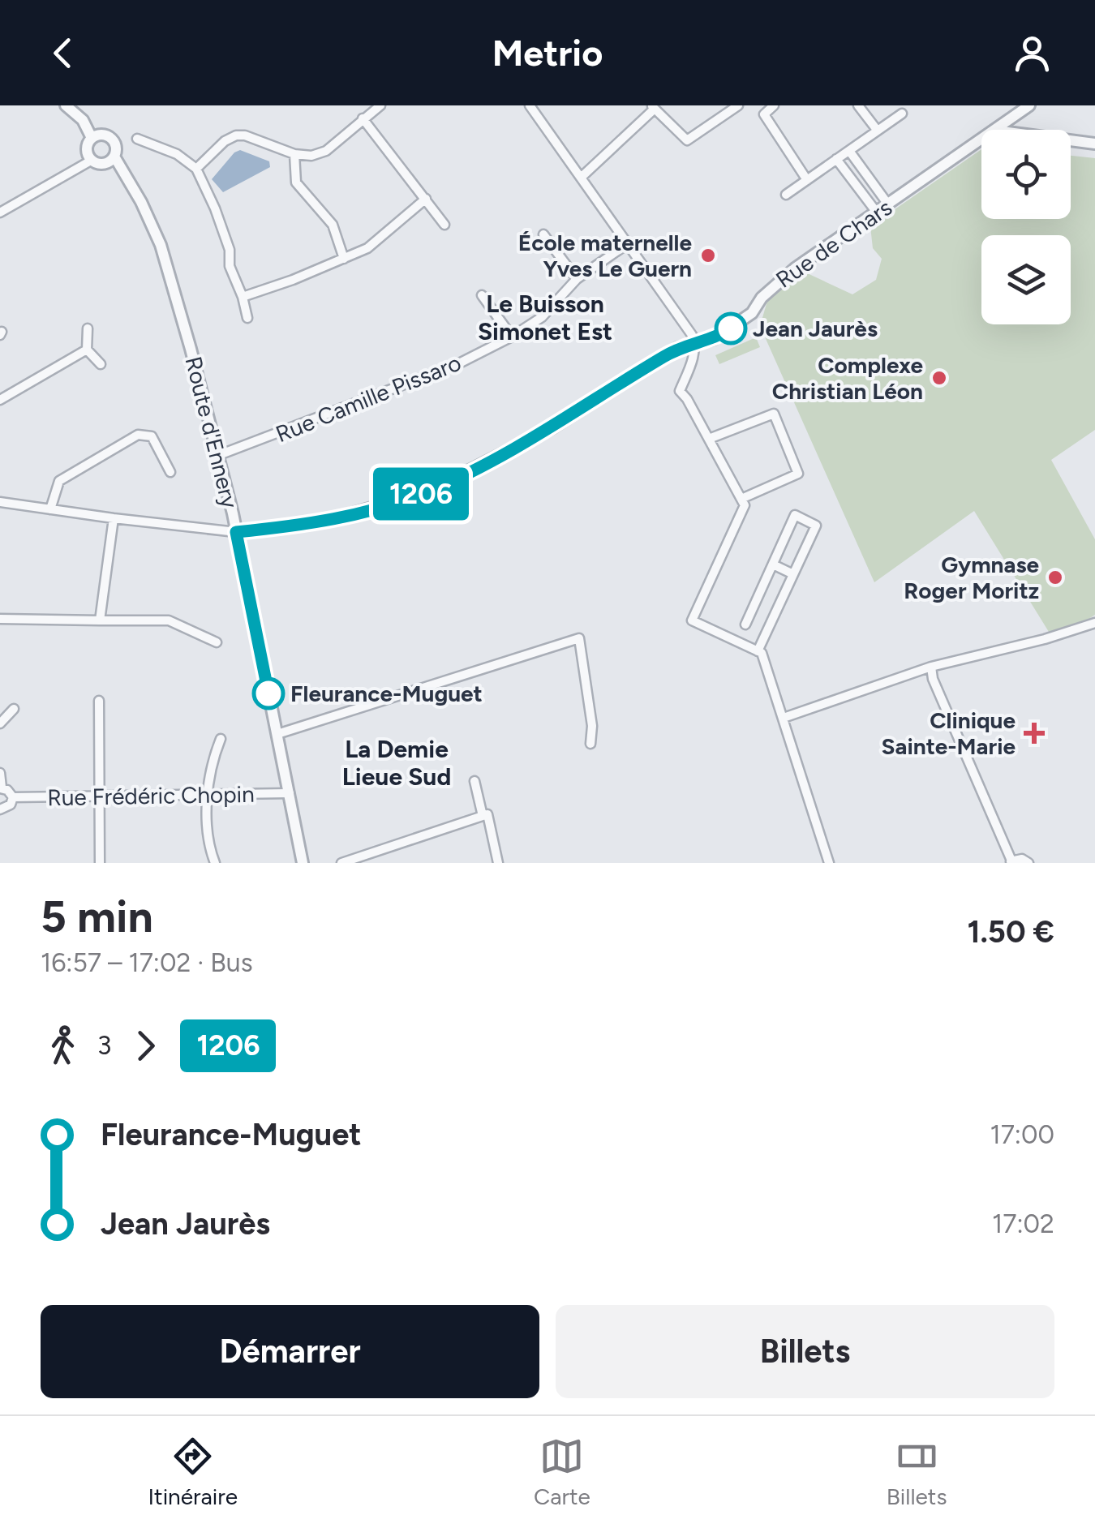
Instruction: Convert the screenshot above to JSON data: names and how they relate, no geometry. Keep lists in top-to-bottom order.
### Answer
{
  "streets": {
    "street": [
      "Rue de Chars",
      "Rue Camille Pissaro",
      "Route d'Ennery",
      "Rue Frédéric Chopin"
    ]
  },
  "crossings": [
    ["Rue de Chars", "Route d'Ennery"],
    ["Rue Camille Pissaro", "Route d'Ennery"],
    ["Route d'Ennery", "Rue Frédéric Chopin"]
  ],
  "districts": ["Le Buisson Simonet Est", "La Demie Lieue Sud"],
  "places": {
    "other": [
      "École maternelle Yves Le Guern",
      "Jean Jaurès",
      "Complexe Christian Léon",
      "Gymnase Roger Moritz",
      "Fleurance-Muguet"
    ],
    "health": ["Clinique Sainte-Marie"]
  },
  "lines": ["bus line 1206"],
  "page": {
    "header": "Metrio",
    "on_map": "1206",
    "heading": ["5 min", "16:57 – 17:02 · Bus", "1.50 €"],
    "legs": ["3", "1206"],
    "list": [
      {
        "name": "Fleurance-Muguet",
        "value": "17:00"
      },
      {
        "name": "Jean Jaurès",
        "value": "17:02"
      }
    ],
    "buttons": ["Démarrer", "Billets"],
    "tabs": ["Itinéraire", "Carte", "Billets"]
  }
}
